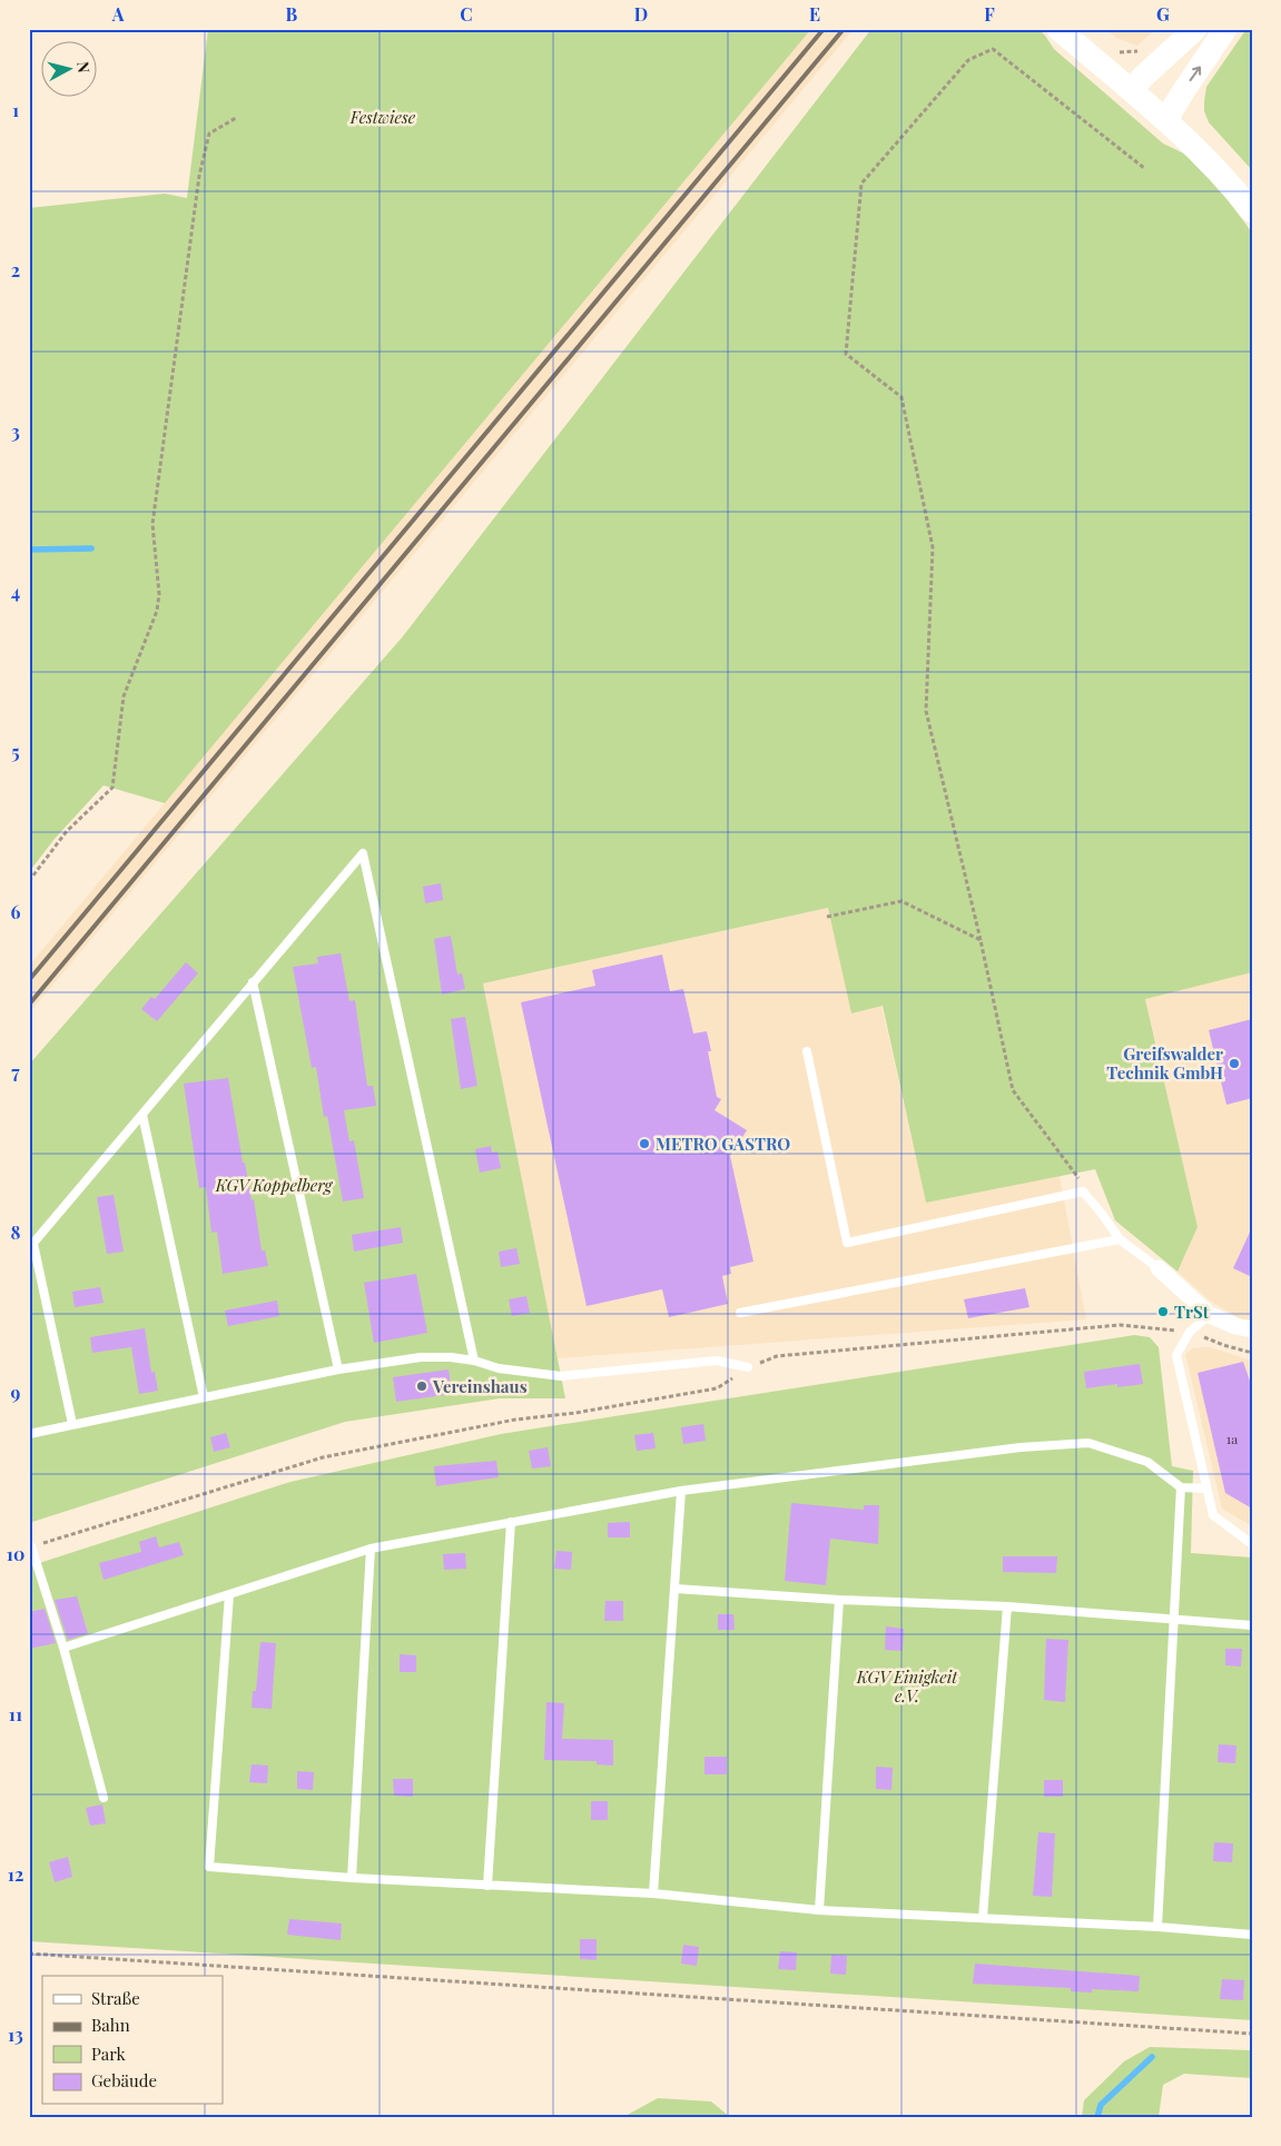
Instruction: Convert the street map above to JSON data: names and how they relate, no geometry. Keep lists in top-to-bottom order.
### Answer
{
  "parks": ["Festwiese", "KGV Koppelberg", "KGV Einigkeit e.V."],
  "places": [
    "Greifswalder Technik GmbH",
    "METRO GASTRO",
    "TrSt",
    "Vereinshaus"
  ],
  "house_numbers": ["1a"],
  "legend": [
    "Straße",
    "Bahn",
    "Park",
    "Gebäude"
  ],
  "north": "right",
  "grid": {
    "columns": [
      "A",
      "B",
      "C",
      "D",
      "E",
      "F",
      "G"
    ],
    "rows": [
      "1",
      "2",
      "3",
      "4",
      "5",
      "6",
      "7",
      "8",
      "9",
      "10",
      "11",
      "12",
      "13"
    ]
  }
}
